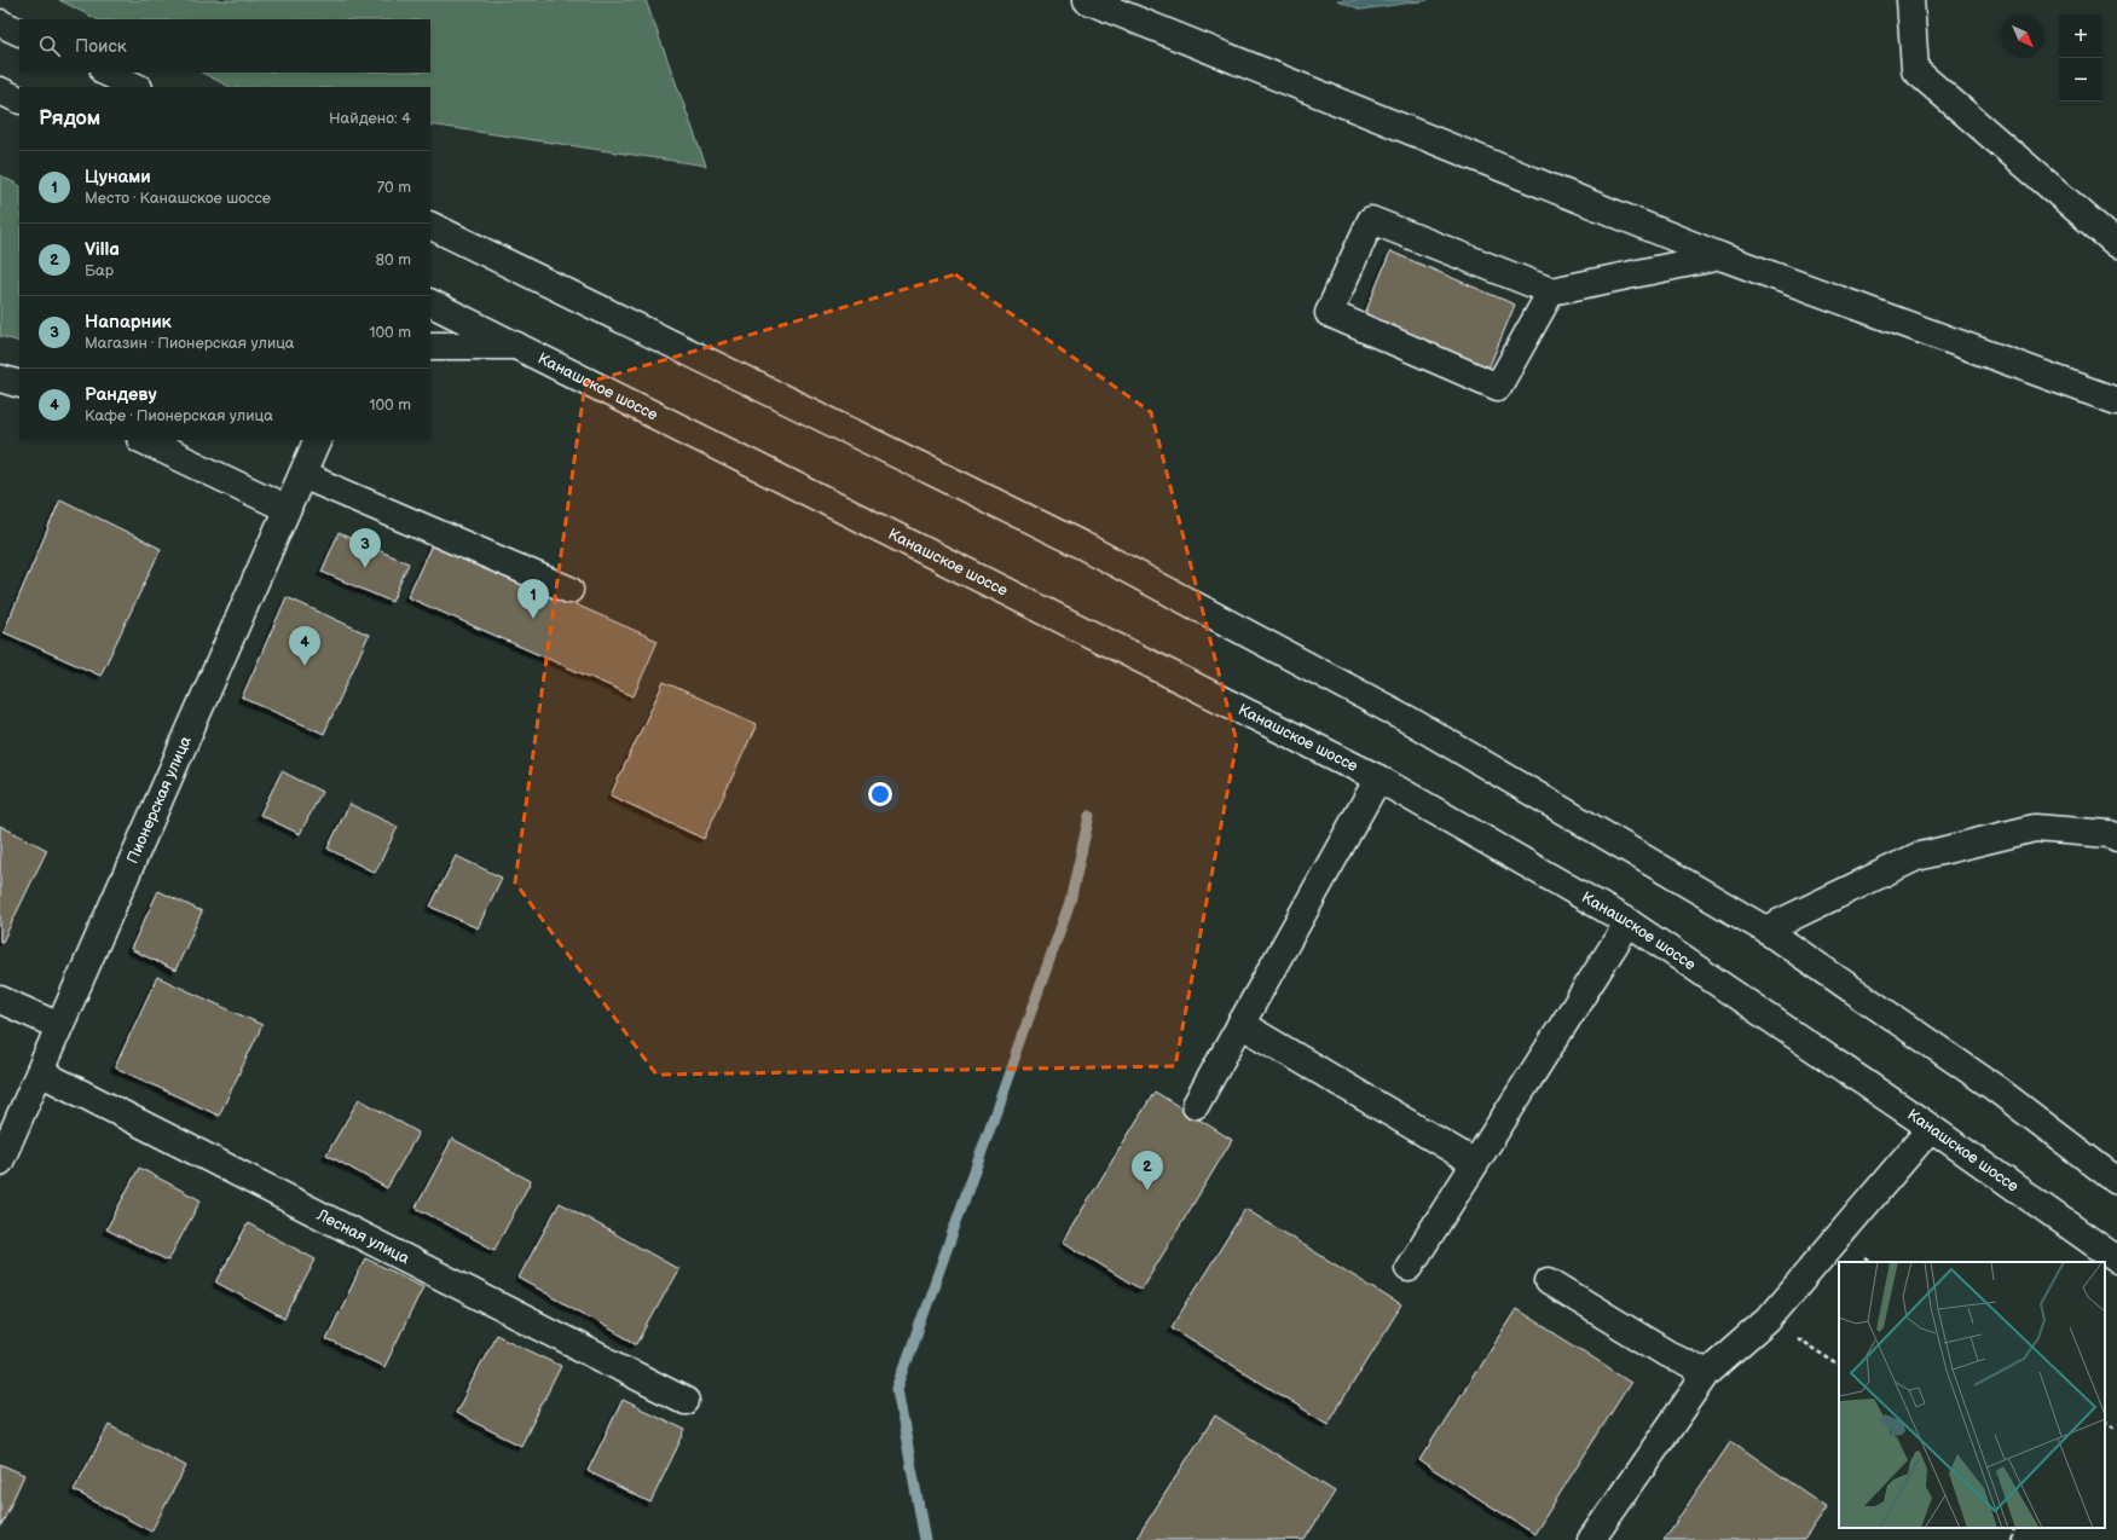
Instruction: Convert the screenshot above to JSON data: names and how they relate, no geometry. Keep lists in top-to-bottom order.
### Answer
{
  "streets": {
    "main road": ["Канашское шоссе", "Пионерская улица", "Лесная улица"]
  },
  "crossings": [
    ["Пионерская улица", "Лесная улица"]
  ],
  "north": "bottom right",
  "page": {
    "map_buttons": ["+", "−"],
    "search": "Поиск",
    "heading": ["Рядом", "Найдено: 4"],
    "list": [
      {
        "mark": "1",
        "name": "Цунами",
        "note": "Место · Канашское шоссе",
        "value": "70 m"
      },
      {
        "mark": "2",
        "name": "Villa",
        "note": "Бар",
        "value": "80 m"
      },
      {
        "mark": "3",
        "name": "Напарник",
        "note": "Магазин · Пионерская улица",
        "value": "100 m"
      },
      {
        "mark": "4",
        "name": "Рандеву",
        "note": "Кафе · Пионерская улица",
        "value": "100 m"
      }
    ],
    "pins": [
      "3",
      "1",
      "4",
      "2"
    ]
  }
}
